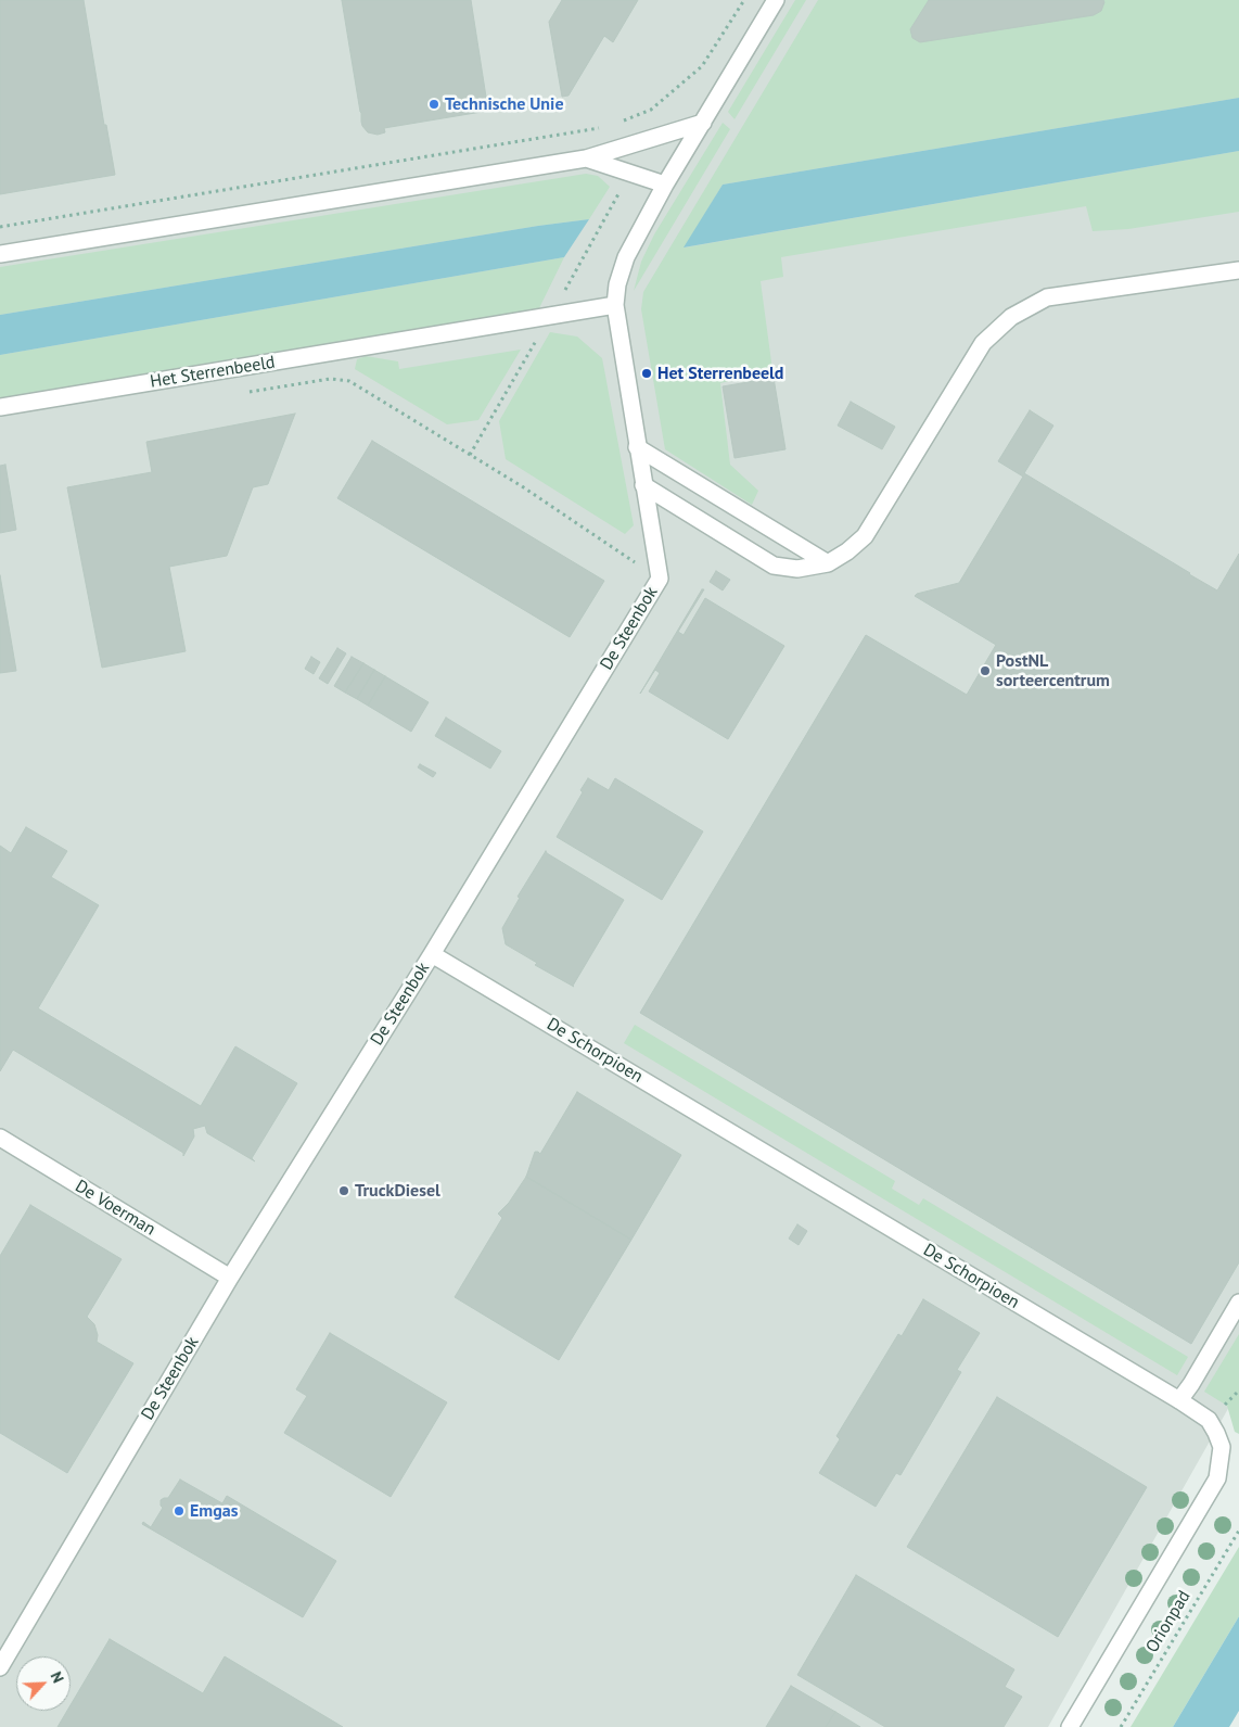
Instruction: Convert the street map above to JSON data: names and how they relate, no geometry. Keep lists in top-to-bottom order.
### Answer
{
  "streets": {
    "street": [
      "Het Sterrenbeeld",
      "De Steenbok",
      "De Schorpioen",
      "De Voerman"
    ],
    "path": ["Orionpad"]
  },
  "crossings": [
    ["Het Sterrenbeeld", "De Steenbok"],
    ["De Steenbok", "De Schorpioen"],
    ["De Steenbok", "De Voerman"]
  ],
  "places": [
    "Technische Unie",
    "Het Sterrenbeeld",
    "PostNL sorteercentrum",
    "TruckDiesel",
    "Emgas"
  ],
  "north": "top right"
}
